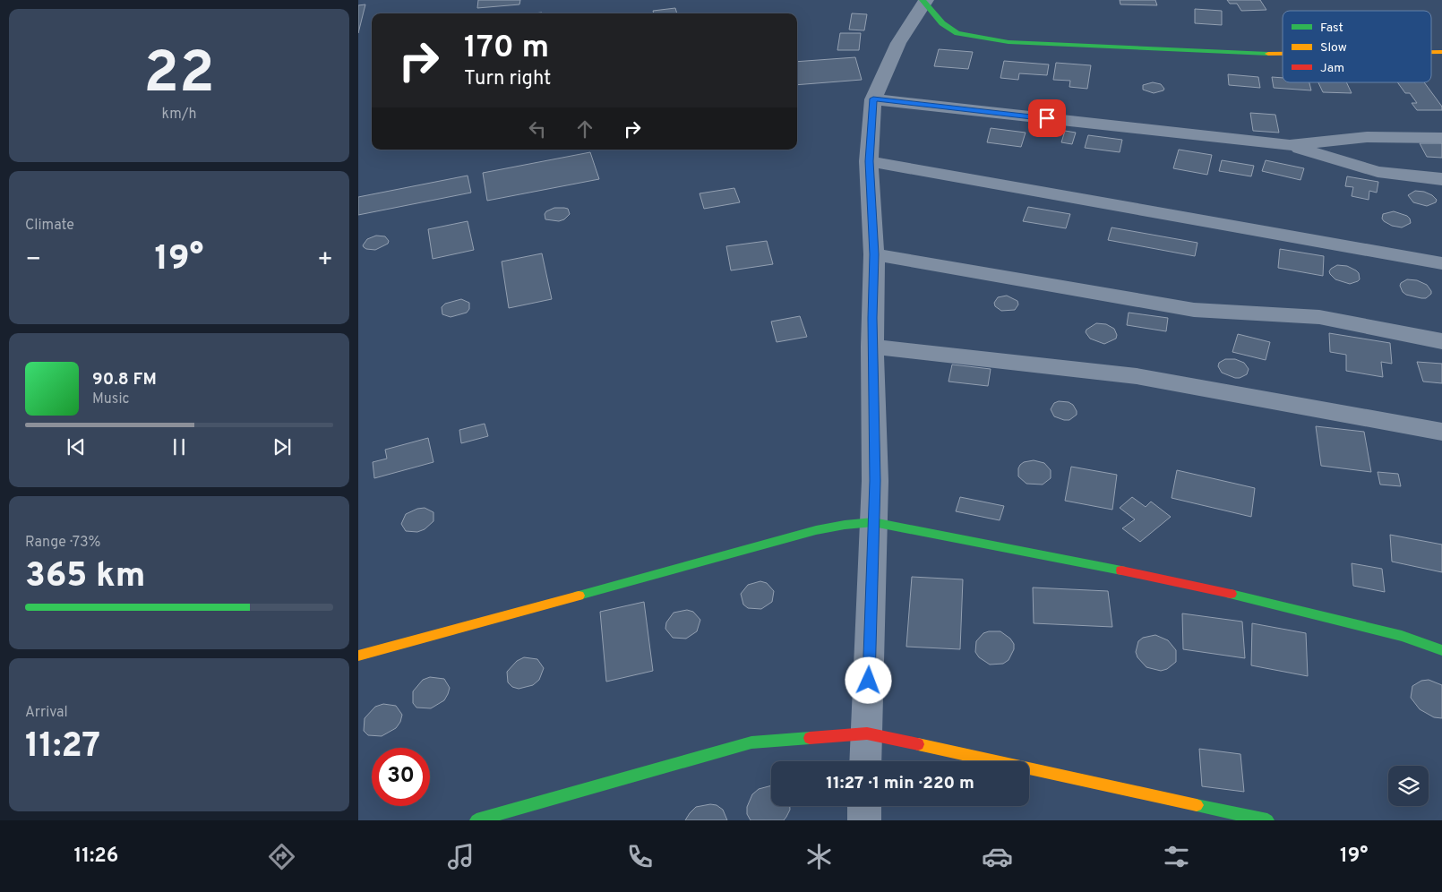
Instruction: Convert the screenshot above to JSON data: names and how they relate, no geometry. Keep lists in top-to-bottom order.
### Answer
{
  "legend": ["Fast", "Slow", "Jam"],
  "page": {
    "tile": [
      ["22", "km/h"],
      "Climate",
      ["Range · 73%", "365 km"],
      ["Arrival", "11:27"]
    ],
    "turn": ["170 m", "Turn right"],
    "heat": ["−", "19°", "+"],
    "song": ["90.8 FM", "Music"],
    "limit": "30",
    "trip": "11:27 · 1 min · 220 m",
    "tabs": ["11:26", "19°"]
  }
}
